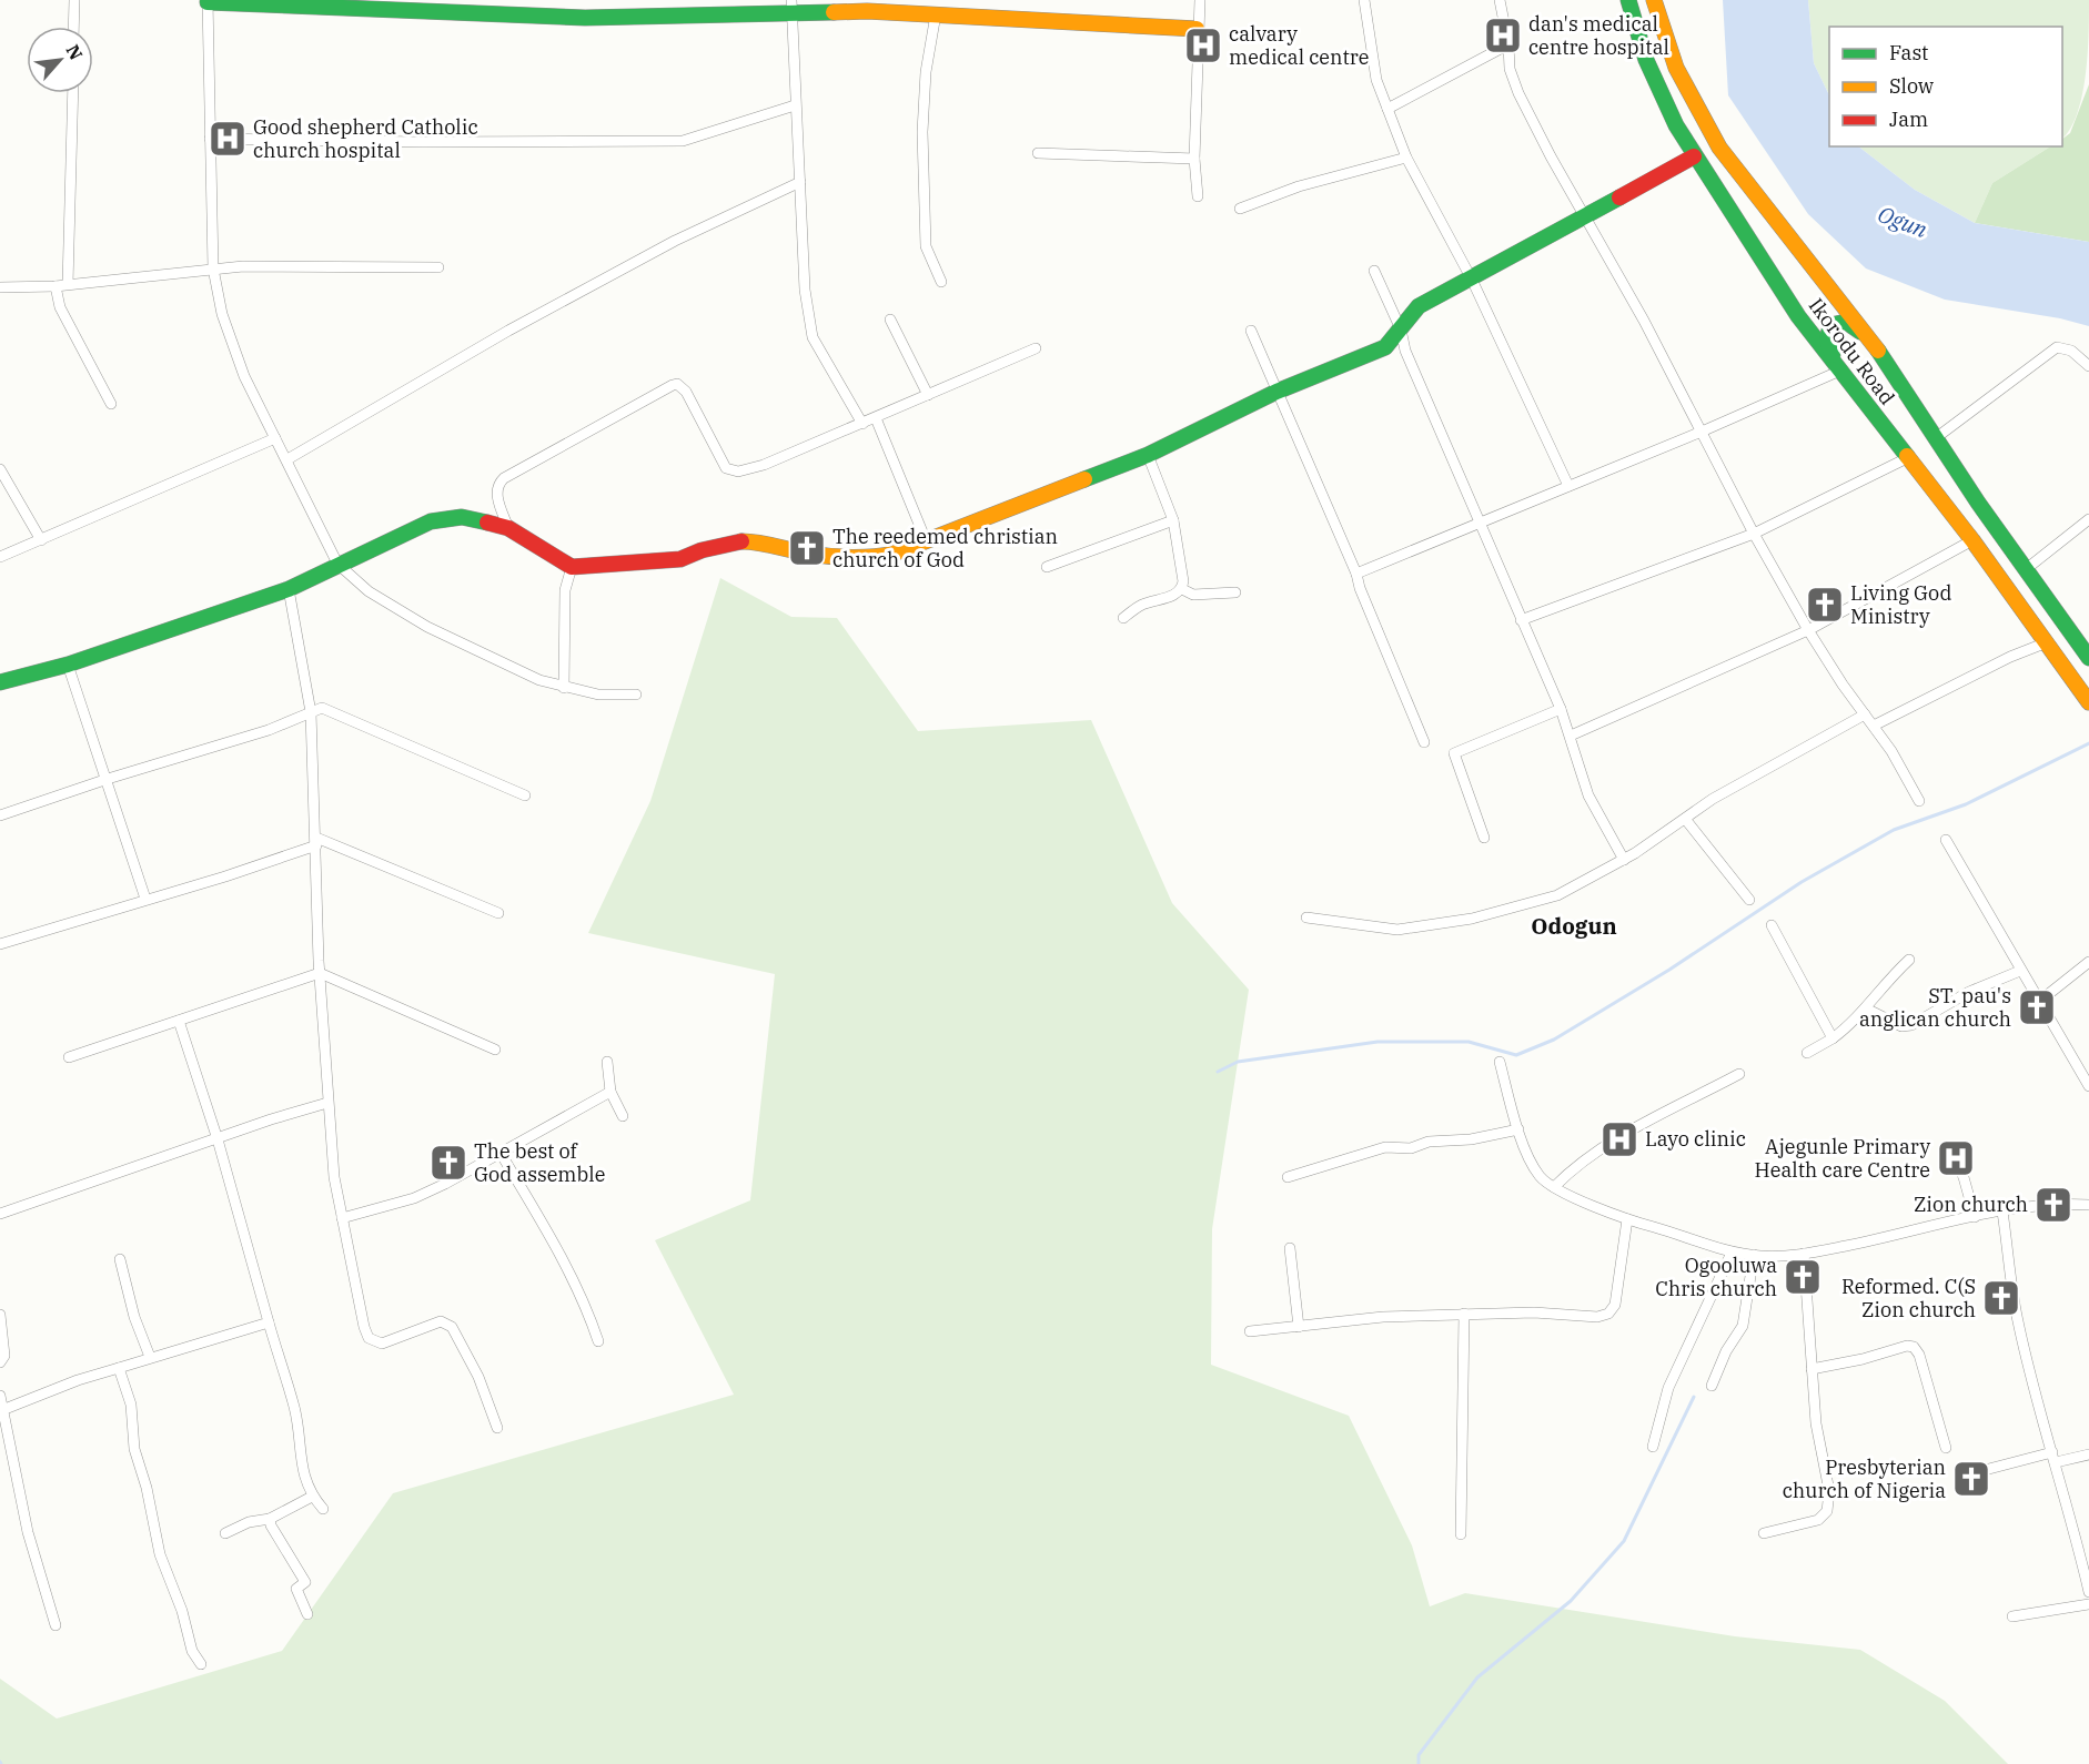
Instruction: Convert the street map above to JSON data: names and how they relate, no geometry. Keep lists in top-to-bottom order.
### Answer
{
  "streets": {
    "main road": ["Ikorodu Road"]
  },
  "districts": ["Odogun"],
  "water": ["Ogun"],
  "places": {
    "hospital": [
      "dan's medical centre hospital",
      "calvary medical centre",
      "Good shepherd Catholic church hospital",
      "Layo clinic",
      "Ajegunle Primary Health care Centre"
    ],
    "church": [
      "The reedemed christian church of God",
      "Living God Ministry",
      "ST. pau's anglican church",
      "The best of God assemble",
      "Zion church",
      "Ogooluwa Chris church",
      "Reformed. C(S Zion church",
      "Presbyterian church of Nigeria"
    ]
  },
  "legend": ["Fast", "Slow", "Jam"],
  "north": "top right"
}
